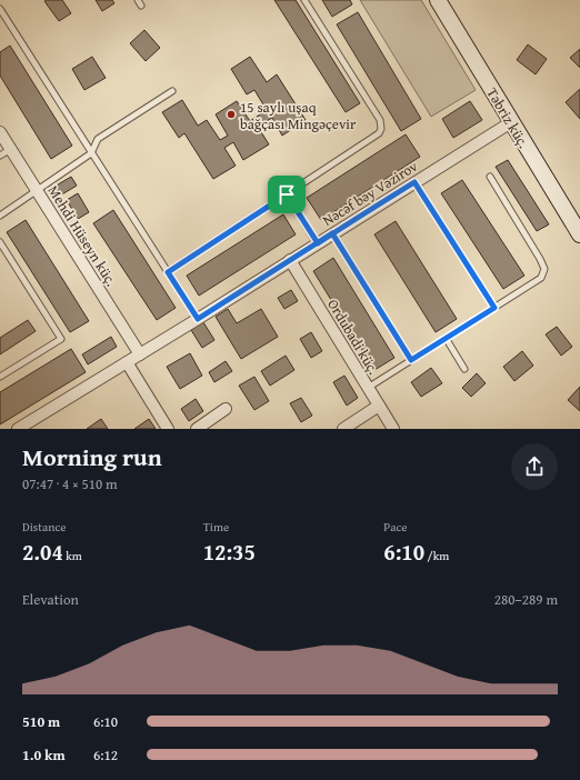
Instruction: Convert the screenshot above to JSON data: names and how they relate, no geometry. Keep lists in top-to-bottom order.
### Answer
{
  "streets": {
    "main road": ["Təbriz küç."],
    "street": ["Nəcəf bəy Vəzirov", "Mehdi Hüseyn küç.", "Ordubadi küç."]
  },
  "crossings": [
    ["Təbriz küç.", "Nəcəf bəy Vəzirov"],
    ["Nəcəf bəy Vəzirov", "Mehdi Hüseyn küç."],
    ["Nəcəf bəy Vəzirov", "Ordubadi küç."]
  ],
  "places": ["15 saylı uşaq bağçası Mingəçevir"],
  "page": {
    "heading": ["Morning run", "07:47 · 4 × 510 m"],
    "stats": [
      ["Distance", "2.04 km"],
      ["Time", "12:35"],
      ["Pace", "6:10 /km"]
    ],
    "chart": ["Elevation", "280–289 m"],
    "list": [
      {
        "name": "510 m",
        "note": "6:10"
      },
      {
        "name": "1.0 km",
        "note": "6:12"
      }
    ]
  }
}
